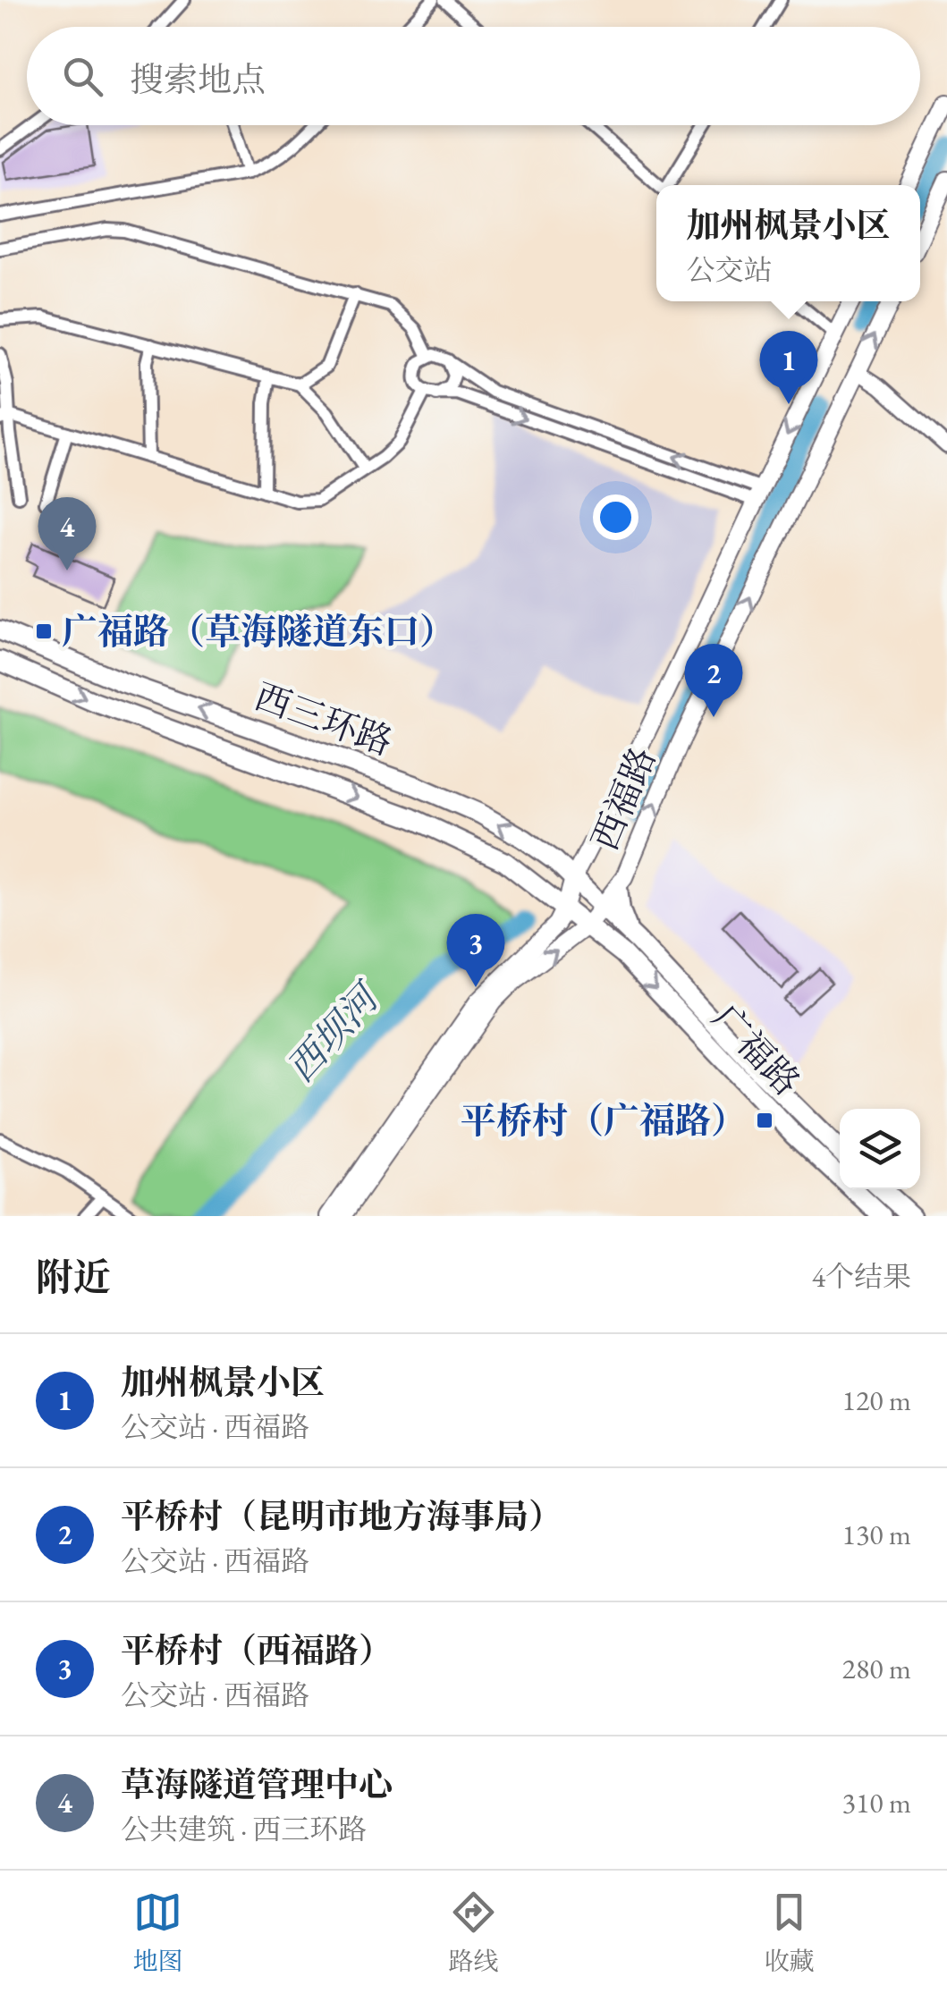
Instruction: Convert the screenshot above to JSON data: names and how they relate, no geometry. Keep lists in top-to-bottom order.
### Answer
{
  "streets": {
    "main road": ["西三环路", "西福路", "广福路"]
  },
  "crossings": [
    ["西三环路", "西福路"],
    ["西三环路", "广福路"],
    ["西福路", "广福路"]
  ],
  "water": ["西坝河"],
  "places": {
    "transit": ["广福路（草海隧道东口）", "平桥村（广福路）"]
  },
  "page": {
    "search": "搜索地点",
    "popup": ["加州枫景小区", "公交站"],
    "pins": [
      "1",
      "4",
      "2",
      "3"
    ],
    "heading": ["附近", "4个结果"],
    "list": [
      {
        "mark": "1",
        "name": "加州枫景小区",
        "note": "公交站 · 西福路",
        "value": "120 m"
      },
      {
        "mark": "2",
        "name": "平桥村（昆明市地方海事局）",
        "note": "公交站 · 西福路",
        "value": "130 m"
      },
      {
        "mark": "3",
        "name": "平桥村（西福路）",
        "note": "公交站 · 西福路",
        "value": "280 m"
      },
      {
        "mark": "4",
        "name": "草海隧道管理中心",
        "note": "公共建筑 · 西三环路",
        "value": "310 m"
      }
    ],
    "nav": ["地图", "路线", "收藏"]
  }
}
